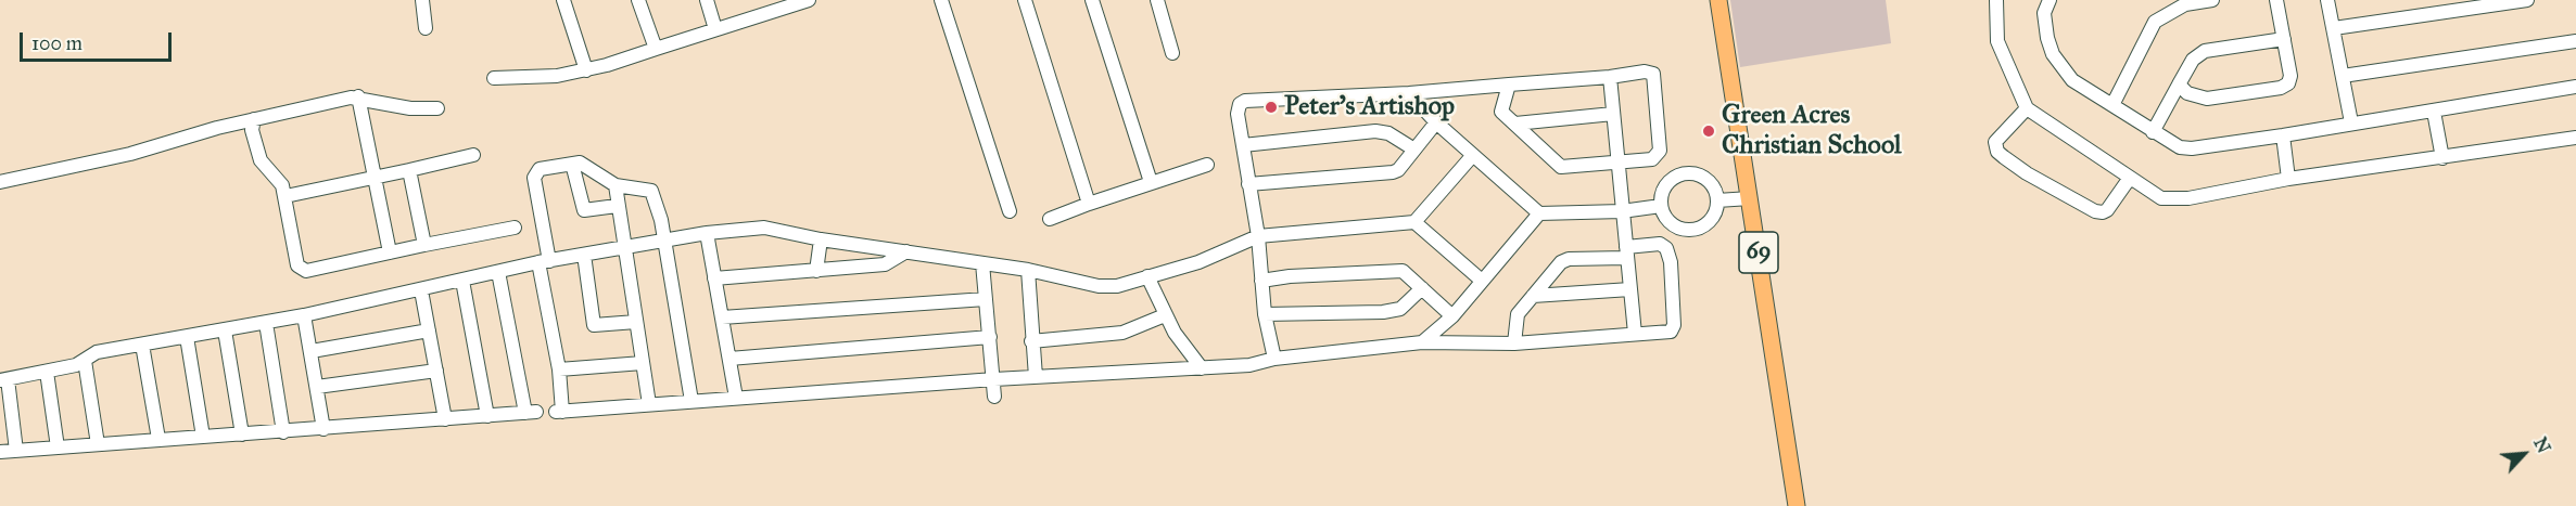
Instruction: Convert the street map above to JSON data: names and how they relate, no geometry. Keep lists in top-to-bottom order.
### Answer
{
  "streets": {
    "main road": ["69"]
  },
  "places": ["Peter's Artishop", "Green Acres Christian School"],
  "scale_bar": "100 m",
  "north": "top right"
}
